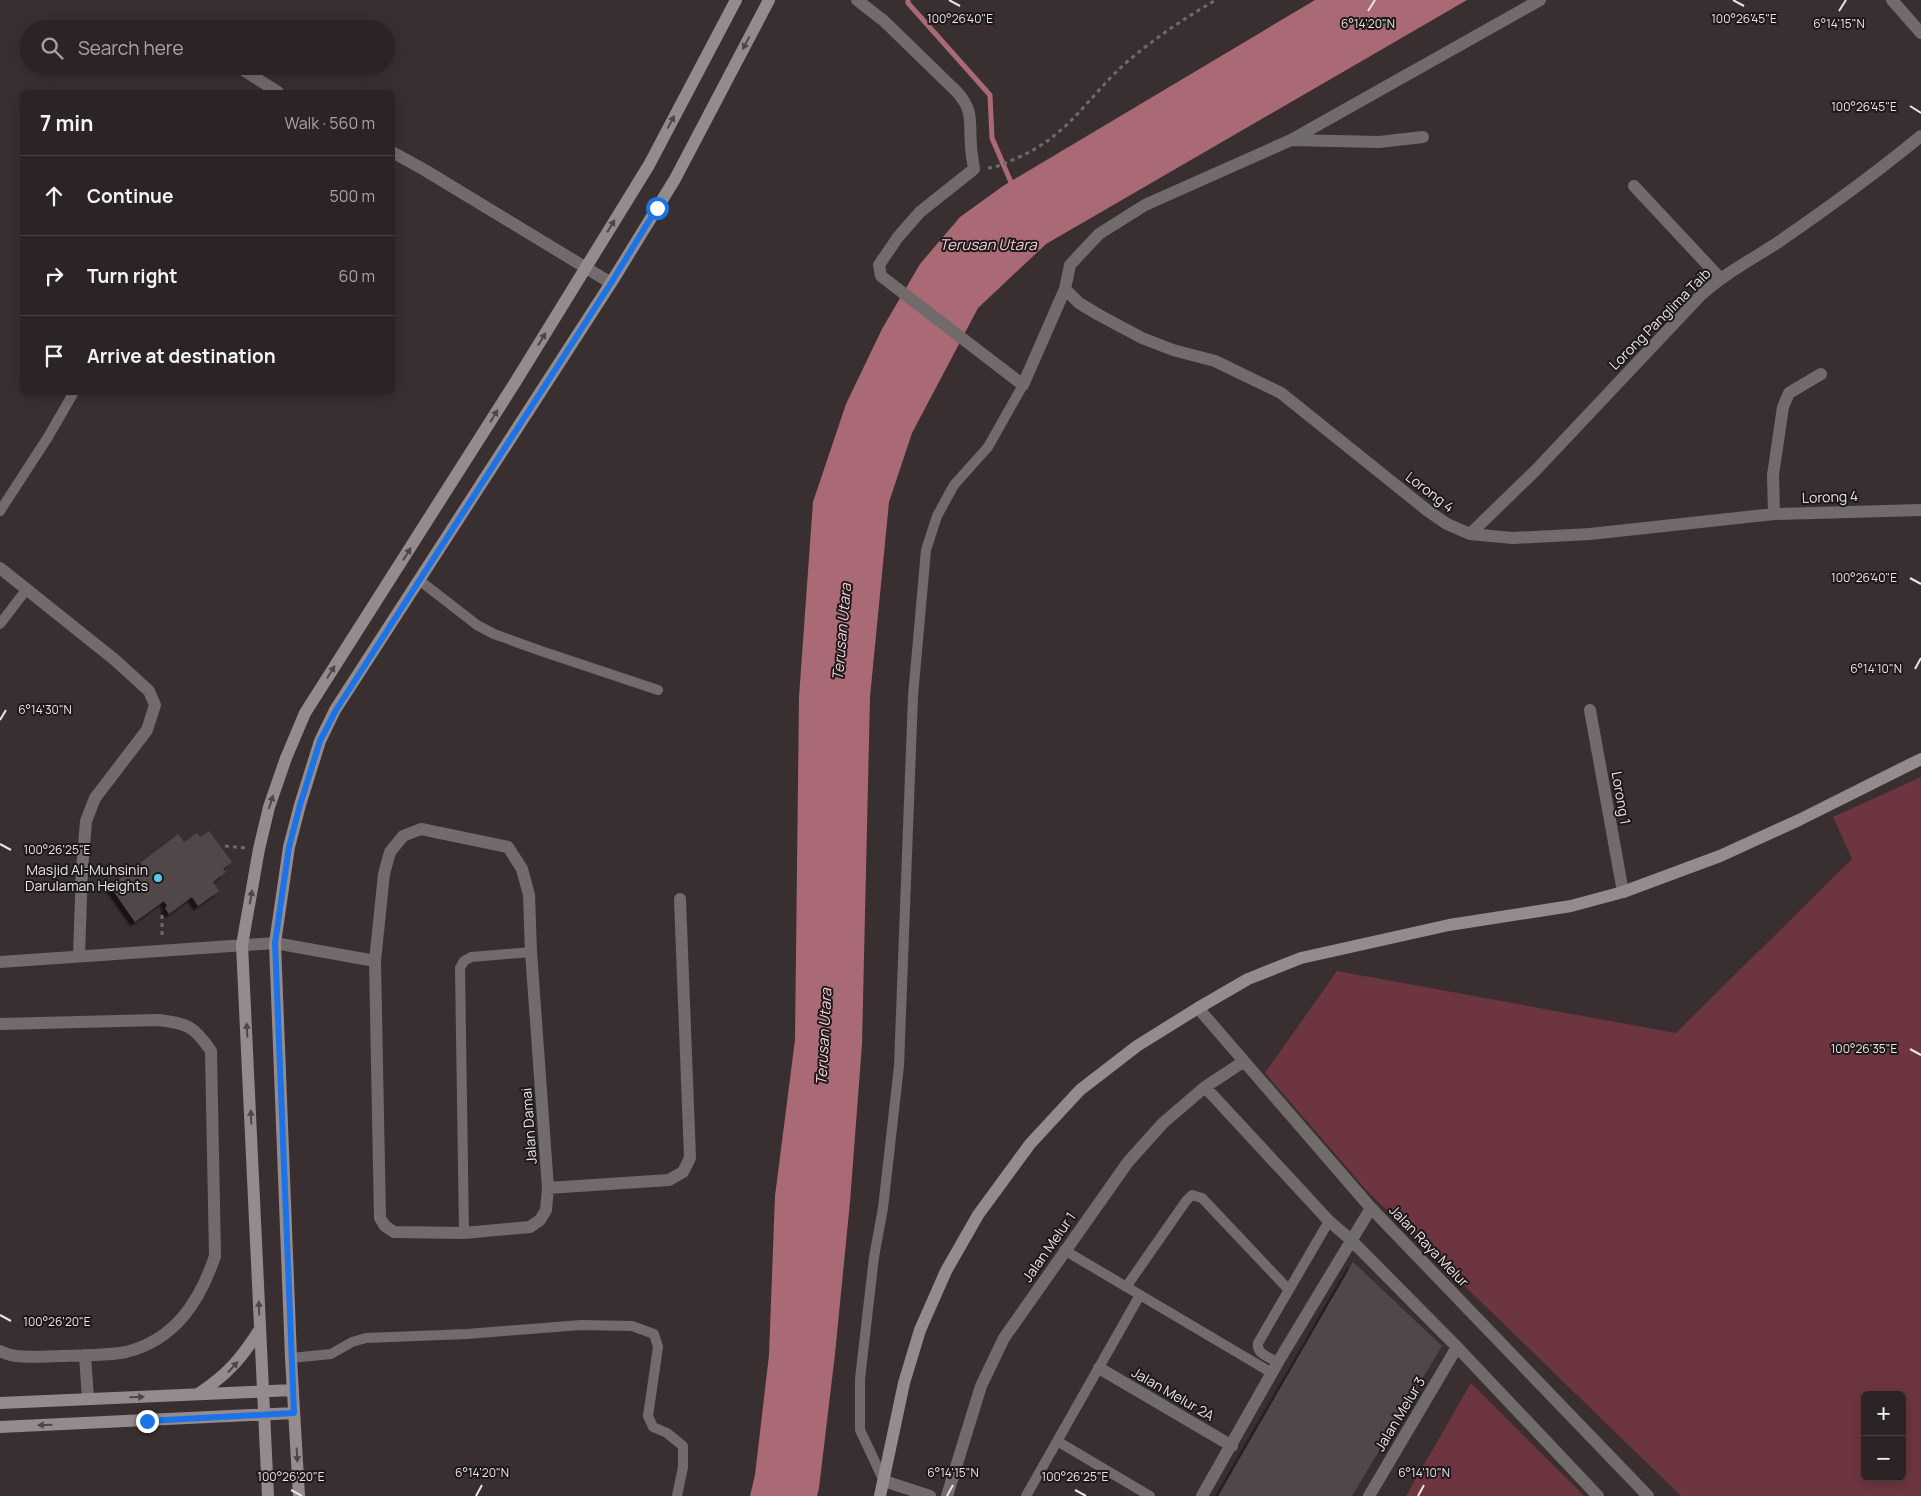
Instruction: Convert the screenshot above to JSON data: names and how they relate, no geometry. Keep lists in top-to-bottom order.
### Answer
{
  "streets": {
    "street": [
      "Lorong Panglima Taib",
      "Lorong 4",
      "Lorong 1",
      "Jalan Damai",
      "Jalan Raya Melur",
      "Jalan Melur 1",
      "Jalan Melur 2A",
      "Jalan Melur 3"
    ]
  },
  "crossings": [
    ["Lorong Panglima Taib", "Lorong 4"],
    ["Jalan Raya Melur", "Jalan Melur 1"]
  ],
  "water": ["Terusan Utara"],
  "places": ["Masjid Al-Muhsinin Darulaman Heights"],
  "page": {
    "search": "Search here",
    "heading": ["7 min", "Walk · 560 m"],
    "list": [
      ["Continue", "500 m"],
      ["Turn right", "60 m"],
      "Arrive at destination"
    ],
    "map_buttons": ["+", "−"]
  },
  "coordinates": [
    "100°26'45\"E",
    "100°26'40\"E",
    "6°14'20\"N",
    "6°14'15\"N",
    "6°14'10\"N",
    "6°14'30\"N",
    "100°26'25\"E",
    "100°26'35\"E",
    "100°26'20\"E"
  ]
}
